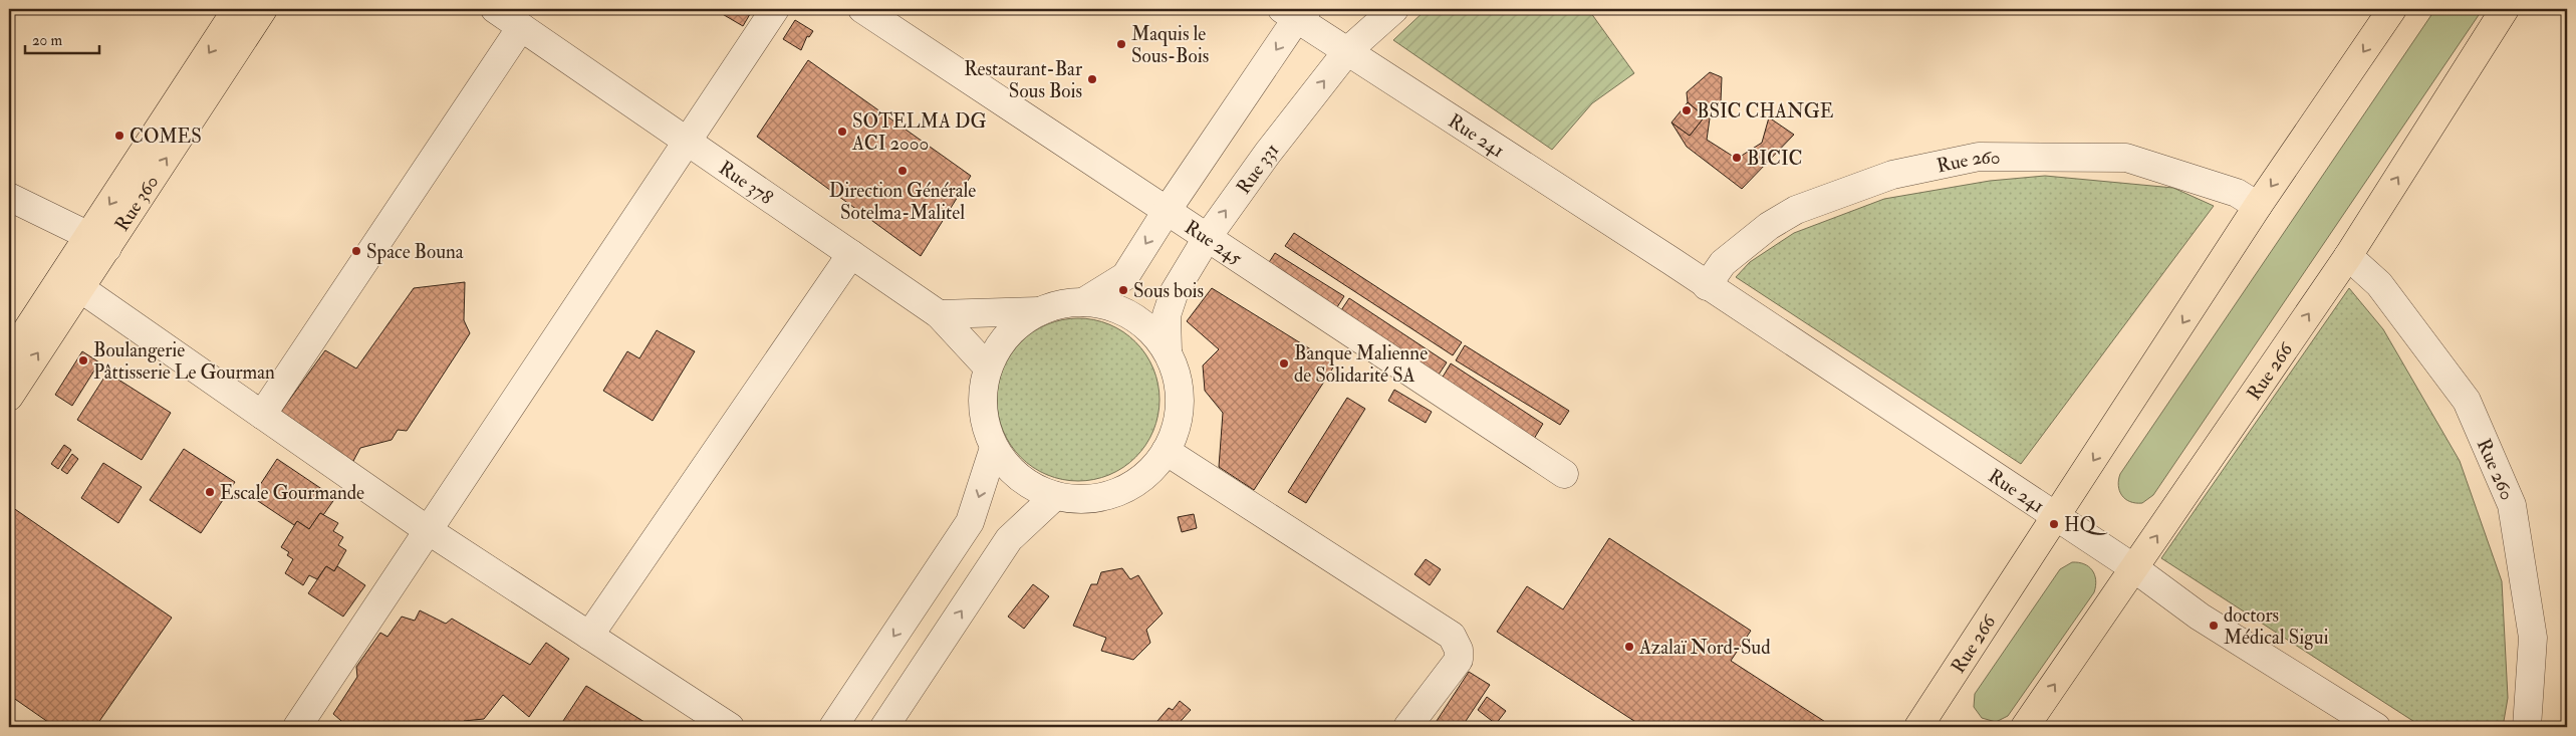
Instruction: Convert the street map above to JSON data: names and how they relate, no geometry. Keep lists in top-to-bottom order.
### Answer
{
  "streets": {
    "main road": ["Rue 360", "Rue 266"],
    "street": [
      "Rue 241",
      "Rue 260",
      "Rue 331",
      "Rue 378",
      "Rue 245"
    ]
  },
  "crossings": [
    ["Rue 241", "Rue 260"],
    ["Rue 241", "Rue 331"],
    ["Rue 241", "Rue 266"],
    ["Rue 260", "Rue 266"],
    ["Rue 331", "Rue 245"]
  ],
  "places": [
    "Maquis le Sous-Bois",
    "Restaurant-Bar Sous Bois",
    "BSIC CHANGE",
    "SOTELMA DG ACI 2000",
    "COMES",
    "BICIC",
    "Direction Générale Sotelma-Malitel",
    "Space Bouna",
    "Sous bois",
    "Boulangerie Pâttisserie Le Gourman",
    "Banque Malienne de Solidarité SA",
    "Escale Gourmande",
    "HQ",
    "doctors Médical Sigui",
    "Azalaï Nord-Sud"
  ],
  "scale_bar": "20 m"
}
